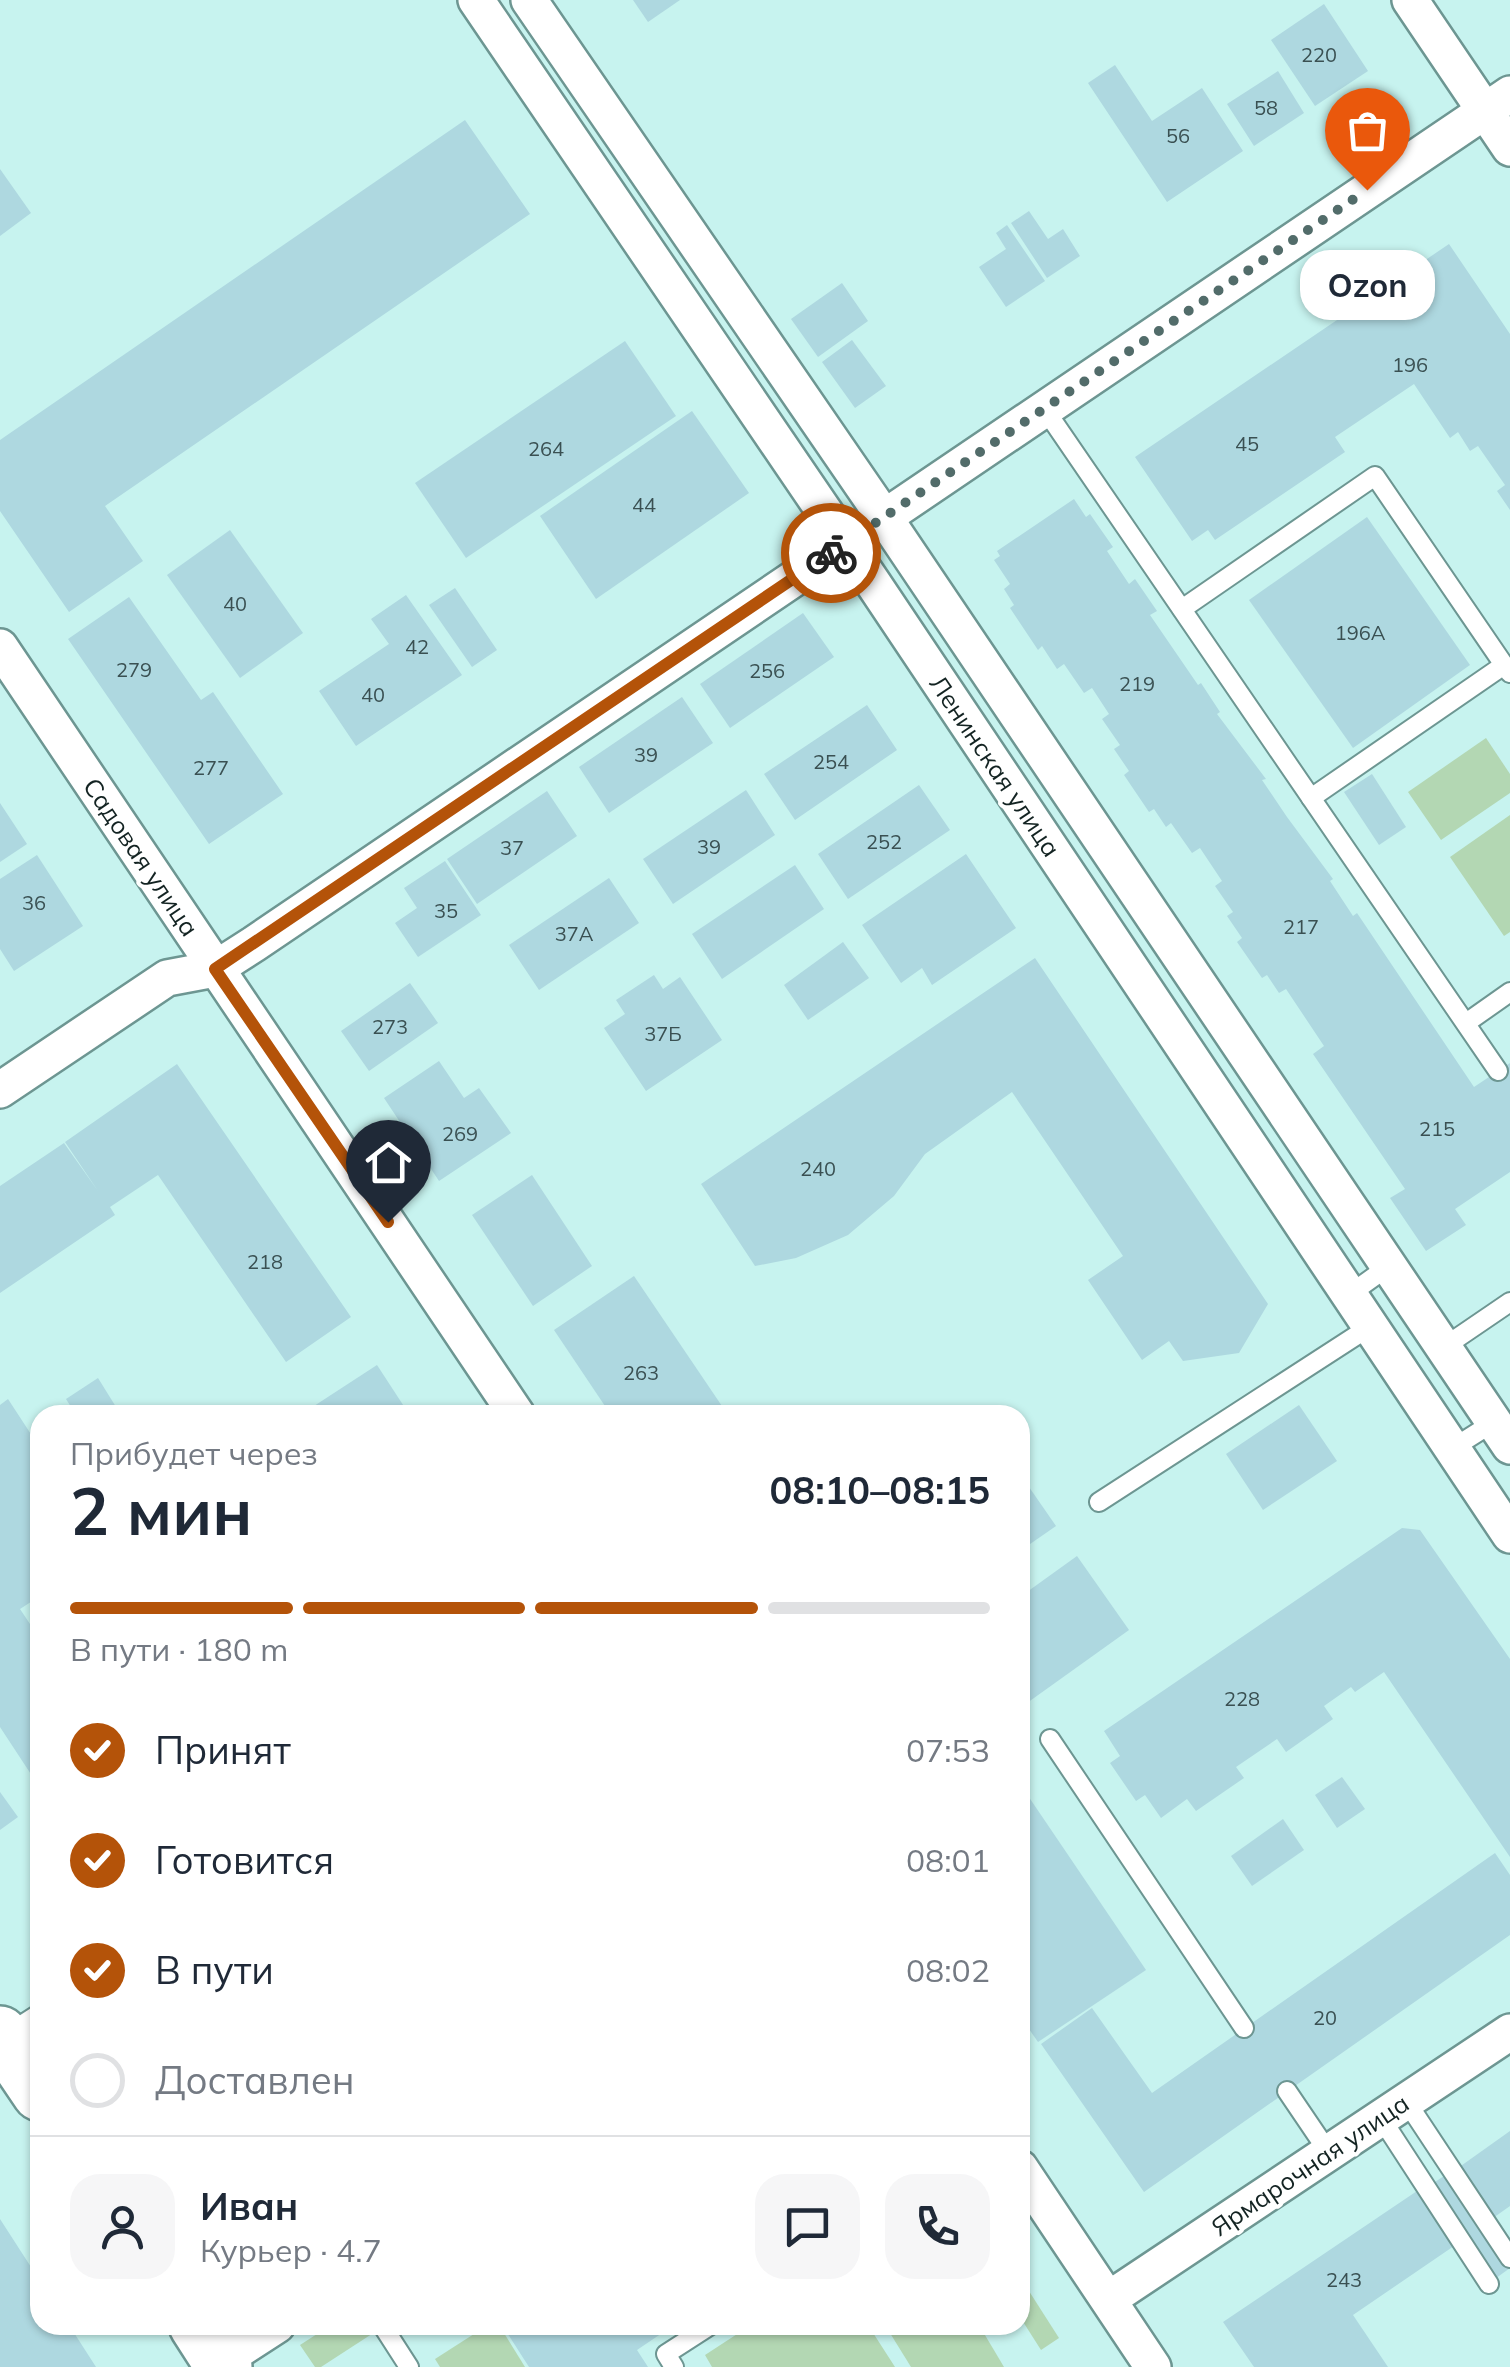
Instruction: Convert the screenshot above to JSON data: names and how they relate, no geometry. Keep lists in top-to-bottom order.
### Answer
{
  "streets": {
    "street": ["Ленинская улица", "Садовая улица", "Ярмарочная улица"]
  },
  "places": ["Ozon"],
  "house_numbers": [
    "220",
    "58",
    "56",
    "196",
    "45",
    "264",
    "44",
    "40",
    "196A",
    "42",
    "279",
    "256",
    "219",
    "40",
    "39",
    "254",
    "277",
    "252",
    "39",
    "37",
    "36",
    "35",
    "217",
    "37А",
    "273",
    "37Б",
    "215",
    "269",
    "240",
    "218",
    "263",
    "228",
    "20",
    "243"
  ],
  "page": {
    "bubble": "Ozon",
    "heading": ["2 мин", "Прибудет через", "08:10–08:15"],
    "panel": ["Иван", "Курьер · 4.7"],
    "bar": "В пути · 180 m",
    "list": [
      ["Принят", "07:53"],
      ["Готовится", "08:01"],
      ["В пути", "08:02"],
      "Доставлен"
    ]
  }
}
